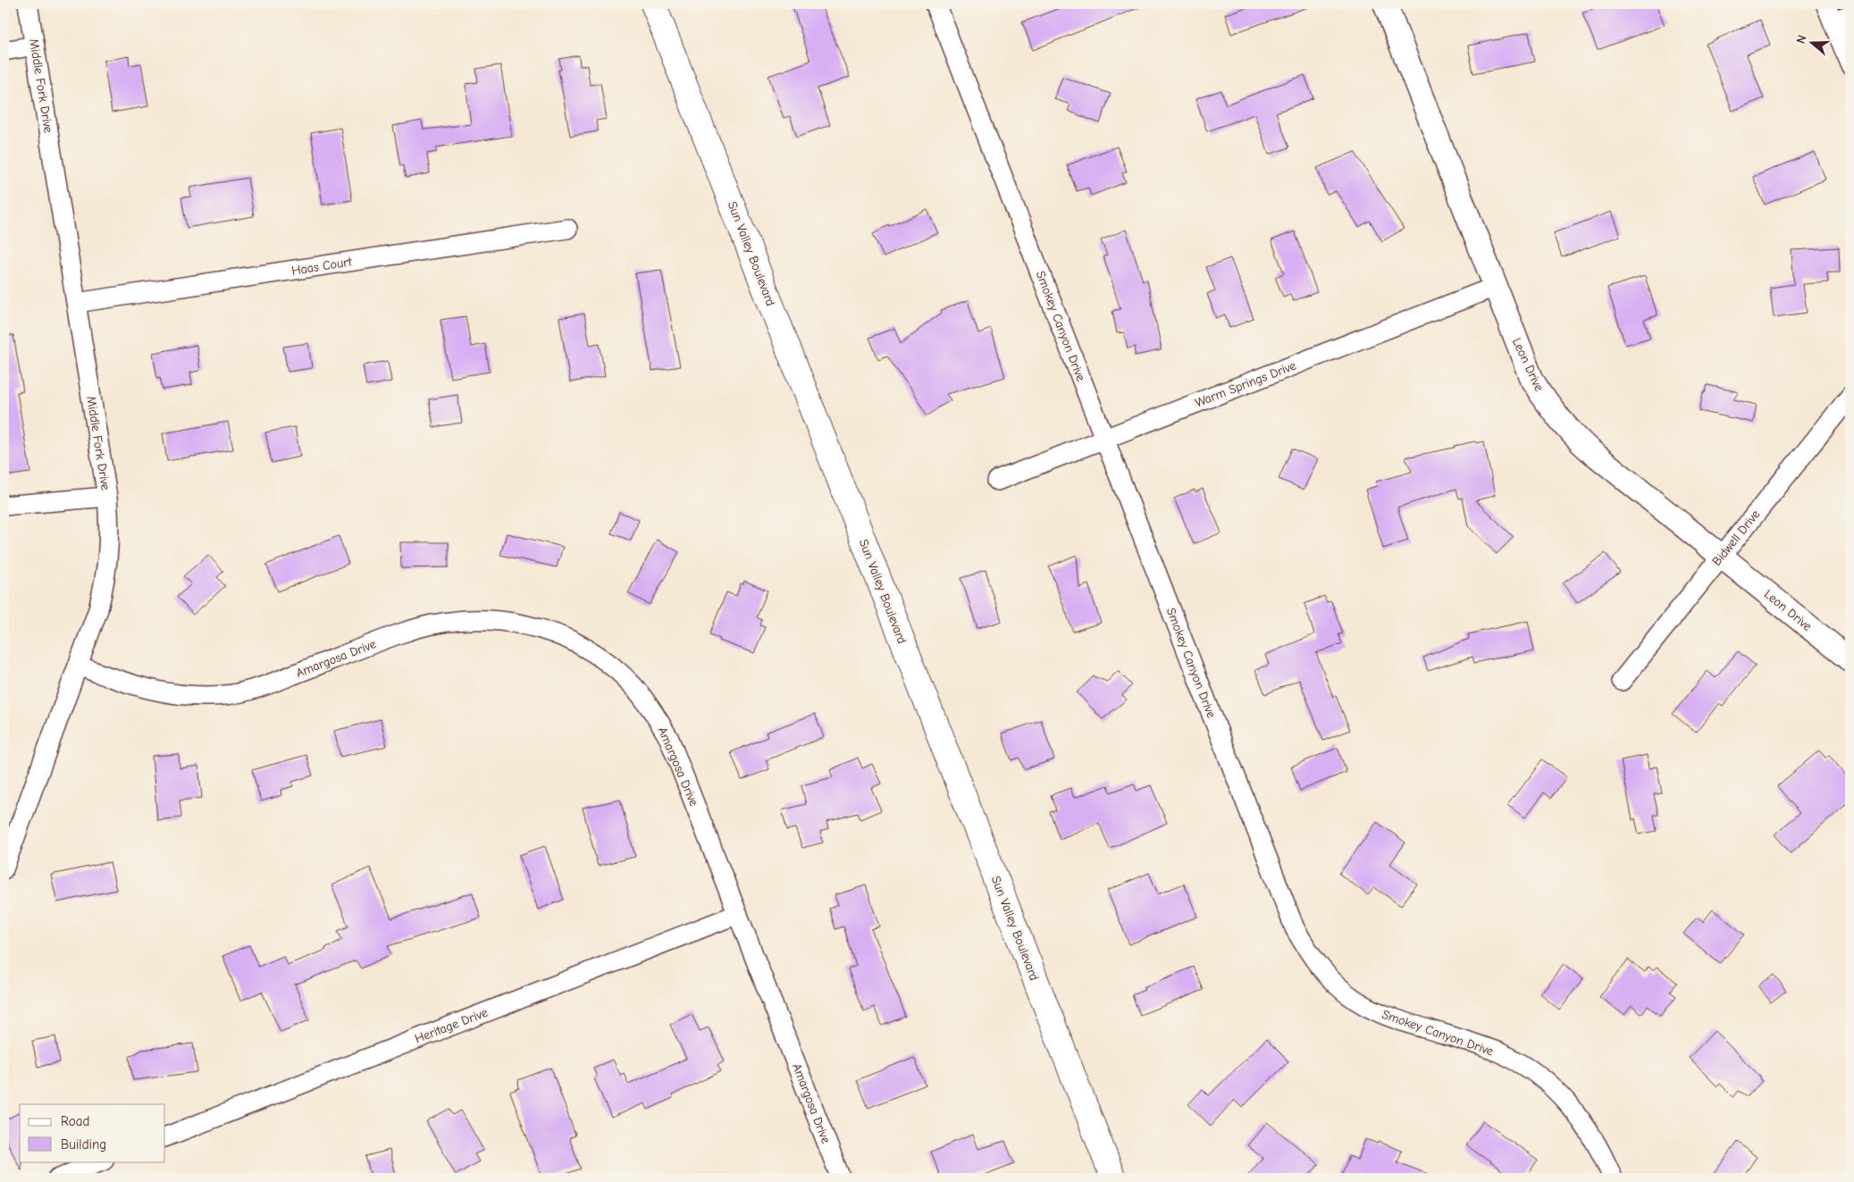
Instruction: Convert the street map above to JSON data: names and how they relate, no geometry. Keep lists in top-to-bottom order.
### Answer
{
  "streets": {
    "main road": ["Sun Valley Boulevard"],
    "street": [
      "Middle Fork Drive",
      "Haas Court",
      "Smokey Canyon Drive",
      "Leon Drive",
      "Warm Springs Drive",
      "Bidwell Drive",
      "Amargosa Drive",
      "Heritage Drive"
    ]
  },
  "crossings": [
    ["Middle Fork Drive", "Haas Court"],
    ["Middle Fork Drive", "Amargosa Drive"],
    ["Smokey Canyon Drive", "Warm Springs Drive"],
    ["Leon Drive", "Warm Springs Drive"],
    ["Leon Drive", "Bidwell Drive"],
    ["Amargosa Drive", "Heritage Drive"]
  ],
  "legend": ["Road", "Building"],
  "north": "left"
}
